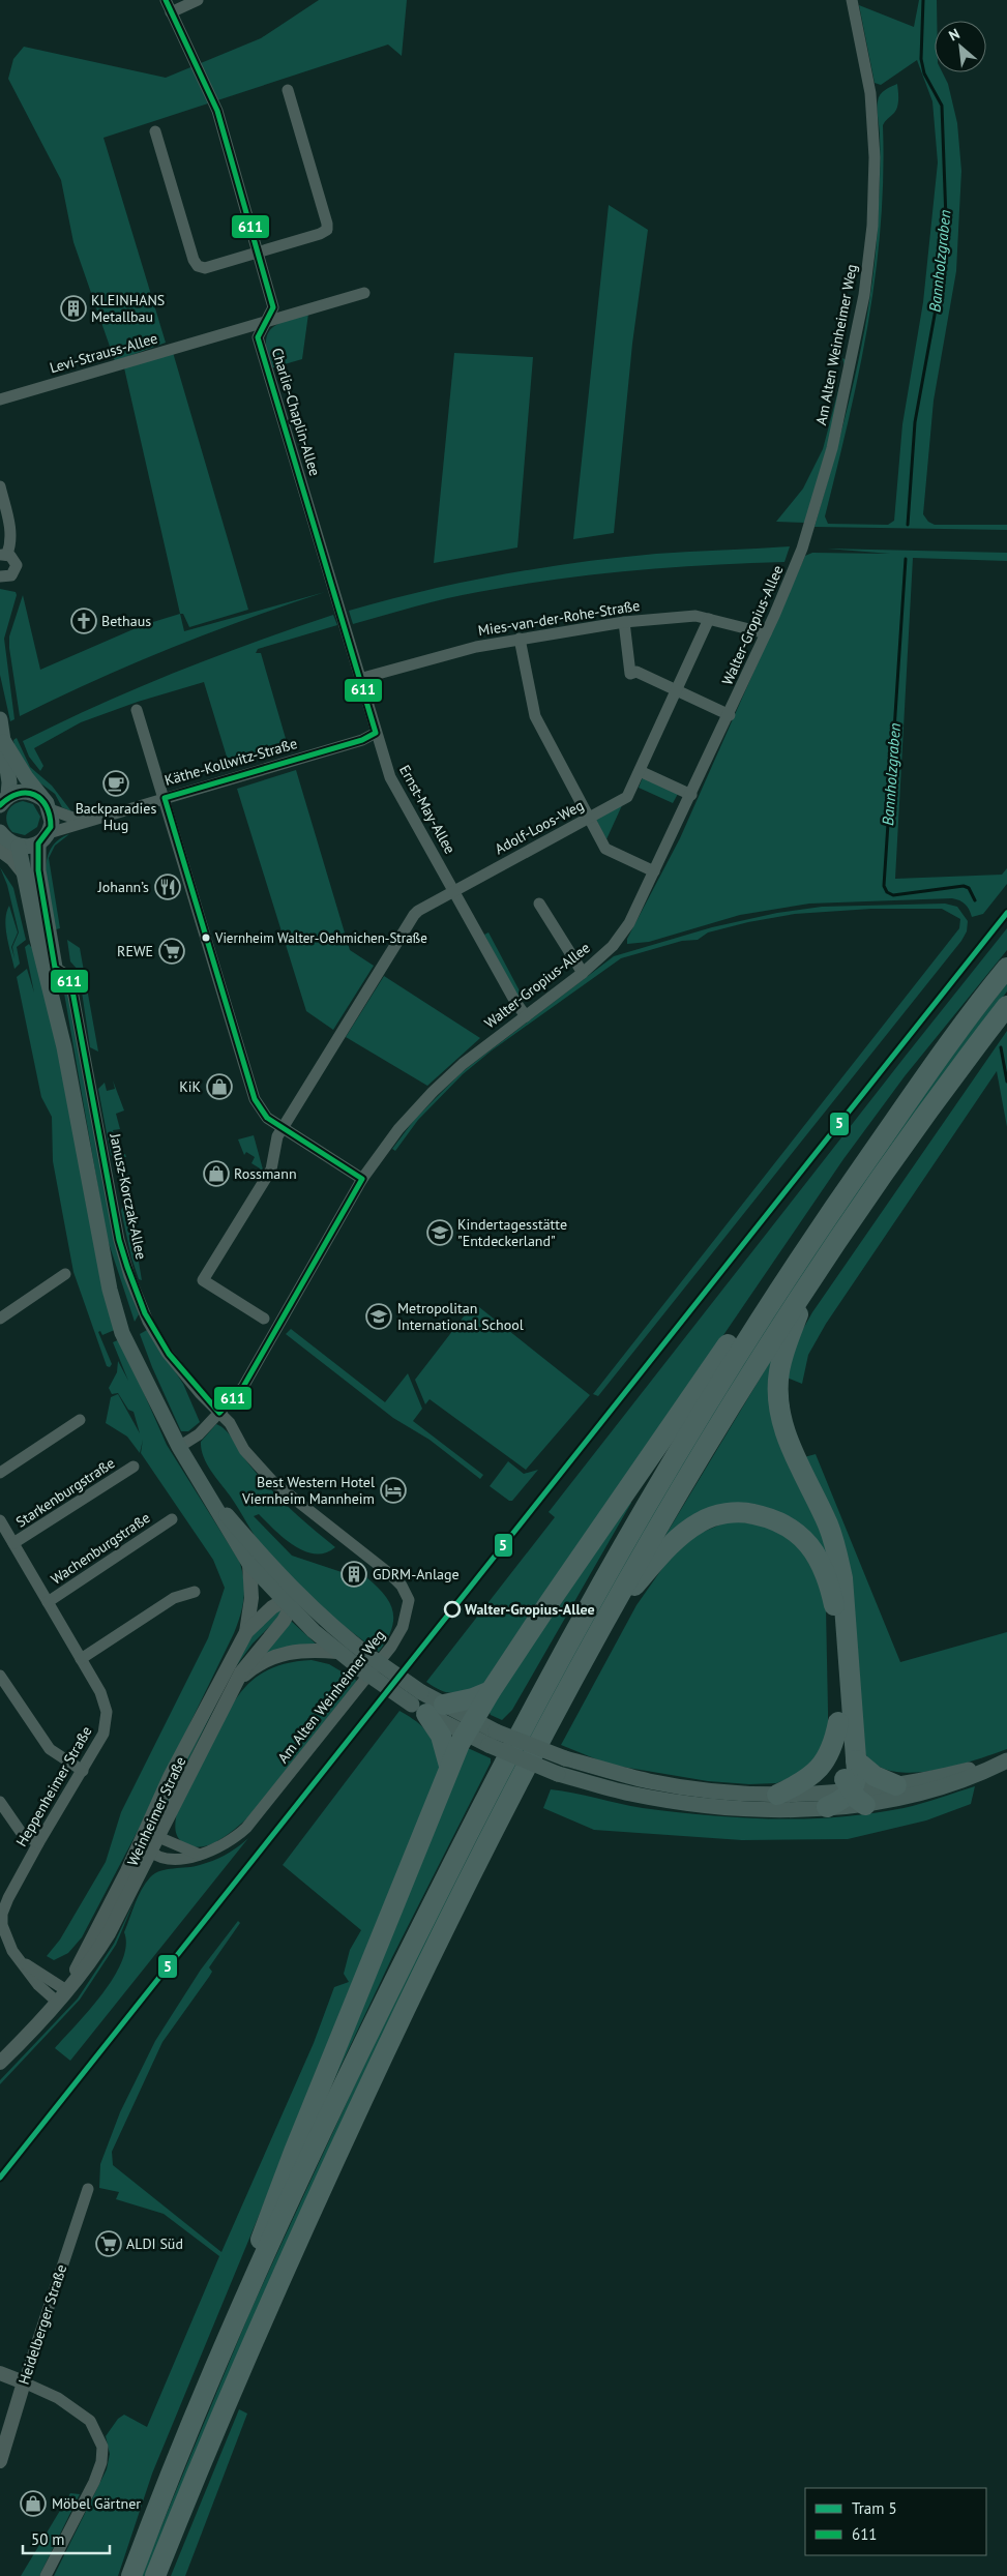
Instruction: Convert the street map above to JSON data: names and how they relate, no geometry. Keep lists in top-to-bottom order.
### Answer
{
  "streets": {
    "street": [
      "Am Alten Weinheimer Weg",
      "Levi-Strauss-Allee",
      "Charlie-Chaplin-Allee",
      "Mies-van-der-Rohe-Straße",
      "Walter-Gropius-Allee",
      "Käthe-Kollwitz-Straße",
      "Ernst-May-Allee",
      "Adolf-Loos-Weg",
      "Janusz-Korczak-Allee",
      "Starkenburgstraße",
      "Wachenburgstraße",
      "Heppenheimer Straße",
      "Weinheimer Straße",
      "Heidelberger Straße"
    ]
  },
  "crossings": [
    ["Am Alten Weinheimer Weg", "Walter-Gropius-Allee"],
    ["Am Alten Weinheimer Weg", "Janusz-Korczak-Allee"],
    ["Am Alten Weinheimer Weg", "Weinheimer Straße"],
    ["Levi-Strauss-Allee", "Charlie-Chaplin-Allee"],
    ["Charlie-Chaplin-Allee", "Ernst-May-Allee"],
    ["Mies-van-der-Rohe-Straße", "Walter-Gropius-Allee"],
    ["Mies-van-der-Rohe-Straße", "Ernst-May-Allee"],
    ["Mies-van-der-Rohe-Straße", "Adolf-Loos-Weg"],
    ["Walter-Gropius-Allee", "Ernst-May-Allee"],
    ["Walter-Gropius-Allee", "Janusz-Korczak-Allee"],
    ["Käthe-Kollwitz-Straße", "Ernst-May-Allee"],
    ["Ernst-May-Allee", "Adolf-Loos-Weg"],
    ["Starkenburgstraße", "Heppenheimer Straße"],
    ["Wachenburgstraße", "Heppenheimer Straße"],
    ["Heppenheimer Straße", "Weinheimer Straße"]
  ],
  "water": ["Bannholzgraben"],
  "places": {
    "building": ["KLEINHANS Metallbau", "GDRM-Anlage"],
    "church": ["Bethaus"],
    "cafe": ["Backparadies Hug"],
    "restaurant": ["Johann’s"],
    "other": ["Viernheim Walter-Oehmichen-Straße", "Walter-Gropius-Allee"],
    "supermarket": ["REWE", "ALDI Süd"],
    "shop": ["KiK", "Rossmann", "Möbel Gärtner"],
    "school or university": ["Kindertagesstätte \"Entdeckerland\"", "Metropolitan International School"],
    "hotel": ["Best Western Hotel Viernheim Mannheim"]
  },
  "lines": ["transit line 611", "tram line 5"],
  "legend": ["Tram 5", "611"],
  "scale_bar": "50 m",
  "north": "top left"
}
